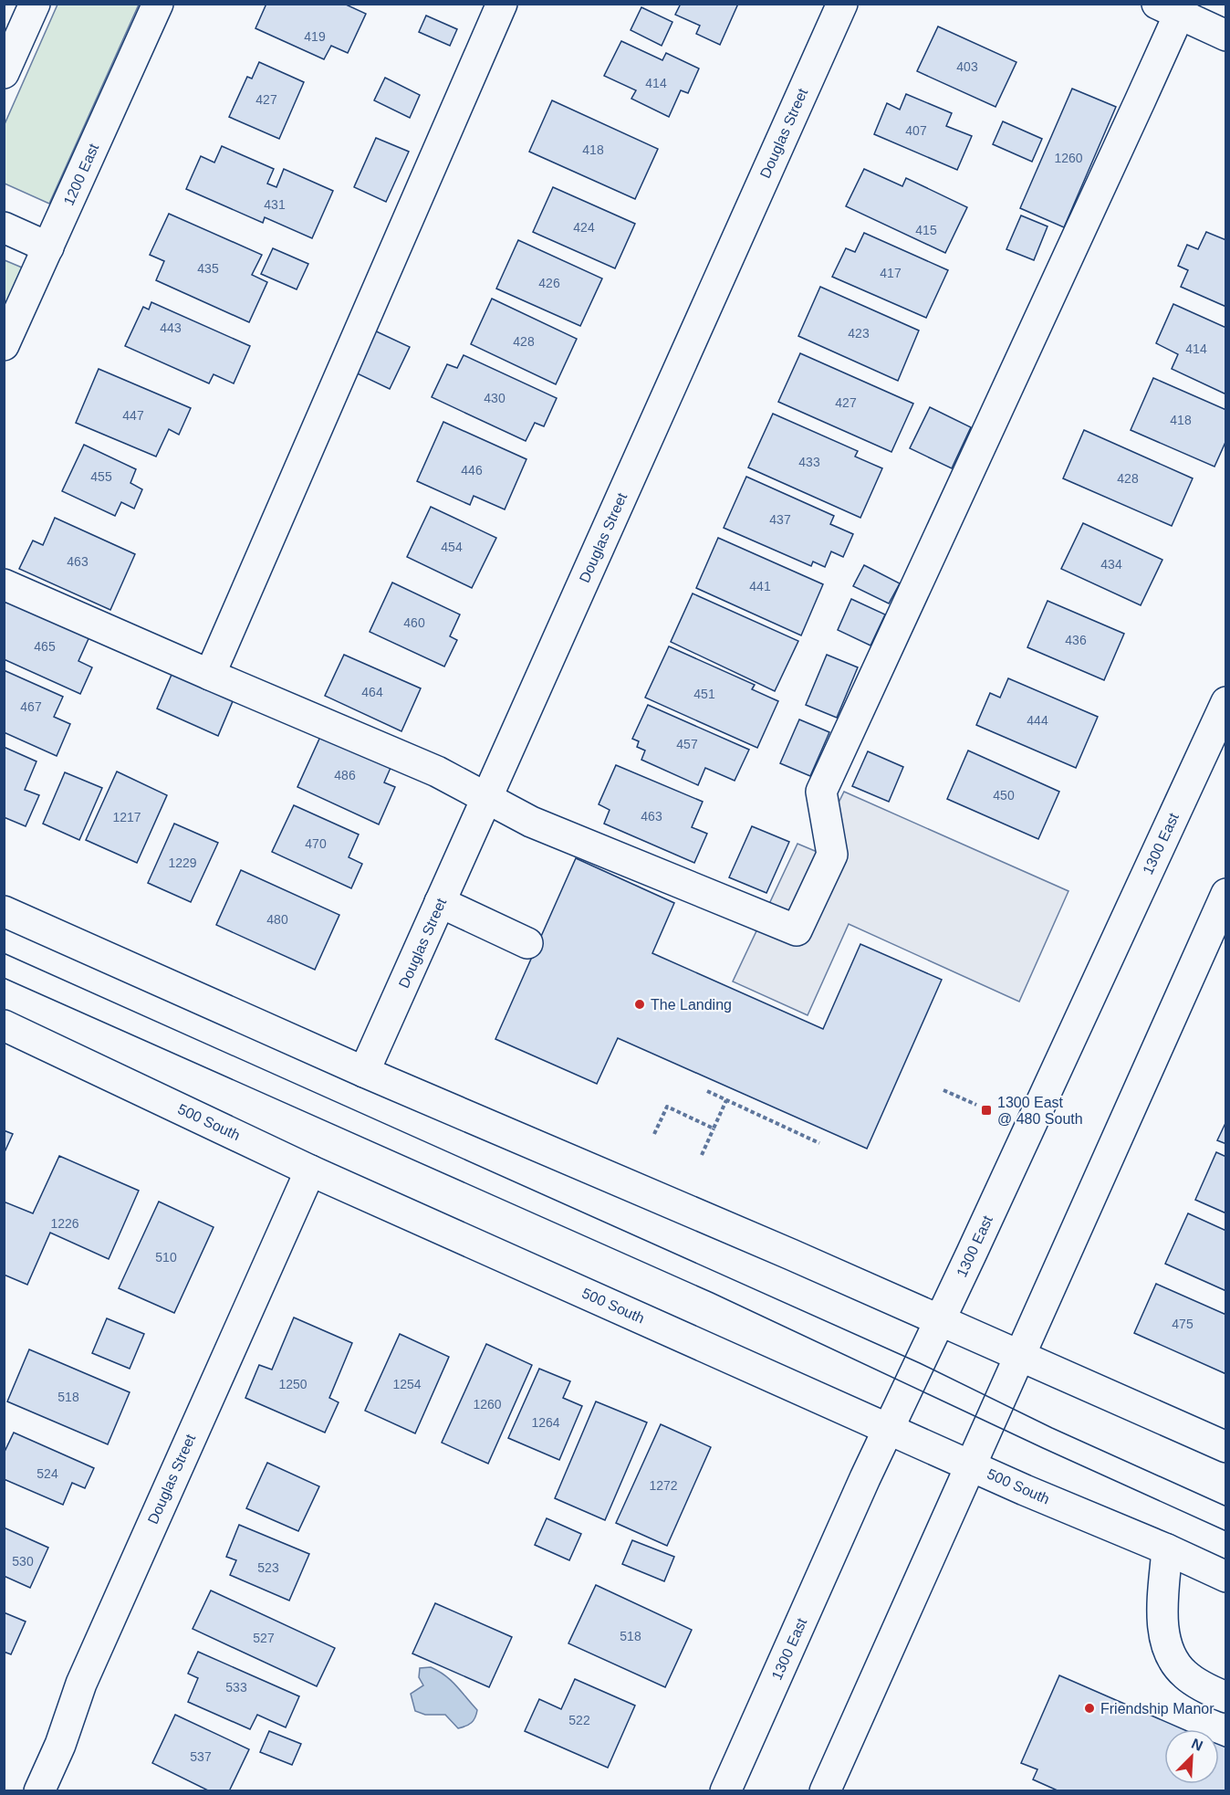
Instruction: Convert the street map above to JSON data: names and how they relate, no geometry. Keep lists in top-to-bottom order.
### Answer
{
  "streets": {
    "main road": [
      "Douglas Street",
      "1200 East",
      "1300 East",
      "500 South"
    ]
  },
  "crossings": [
    ["Douglas Street", "500 South"],
    ["1300 East", "500 South"]
  ],
  "places": {
    "other": ["The Landing", "Friendship Manor"],
    "transit": ["1300 East @ 480 South"]
  },
  "house_numbers": [
    "419",
    "403",
    "414",
    "427",
    "407",
    "418",
    "1260",
    "431",
    "424",
    "415",
    "435",
    "417",
    "426",
    "443",
    "423",
    "428",
    "414",
    "430",
    "427",
    "447",
    "418",
    "433",
    "446",
    "455",
    "428",
    "437",
    "454",
    "463",
    "434",
    "441",
    "460",
    "436",
    "465",
    "464",
    "451",
    "467",
    "444",
    "457",
    "486",
    "450",
    "463",
    "1217",
    "470",
    "1229",
    "480",
    "1226",
    "510",
    "475",
    "1250",
    "1254",
    "518",
    "1260",
    "1264",
    "524",
    "1272",
    "530",
    "523",
    "518",
    "527",
    "533",
    "522",
    "537"
  ],
  "north": "top right"
}
